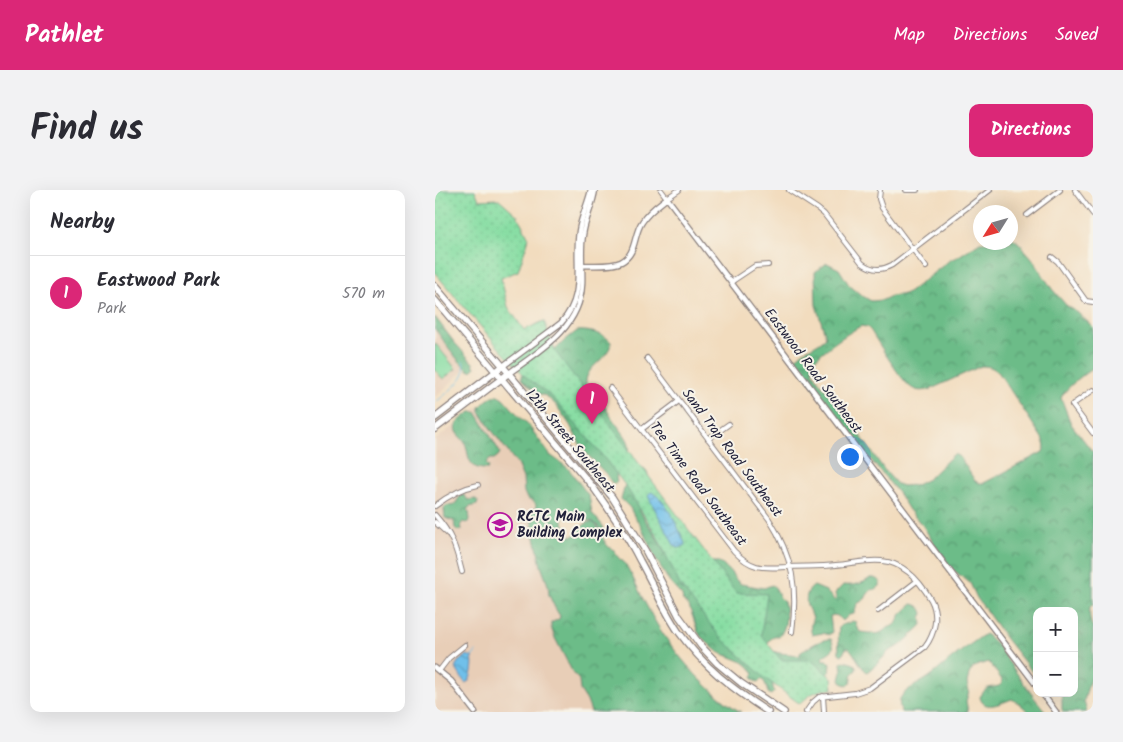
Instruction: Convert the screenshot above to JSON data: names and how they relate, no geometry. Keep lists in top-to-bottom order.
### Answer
{
  "streets": {
    "main road": ["12th Street Southeast"],
    "street": ["Eastwood Road Southeast", "Sand Trap Road Southeast", "Tee Time Road Southeast"]
  },
  "crossings": [
    ["Sand Trap Road Southeast", "Tee Time Road Southeast"]
  ],
  "places": {
    "school or university": ["RCTC Main Building Complex"]
  },
  "north": "bottom left",
  "page": {
    "header": "Pathlet",
    "nav": ["Map", "Directions", "Saved"],
    "title": "Find us",
    "buttons": "Directions",
    "heading": "Nearby",
    "list": [
      {
        "mark": "1",
        "name": "Eastwood Park",
        "note": "Park",
        "value": "570 m"
      }
    ],
    "pins": "1",
    "map_buttons": ["+", "−"]
  }
}
